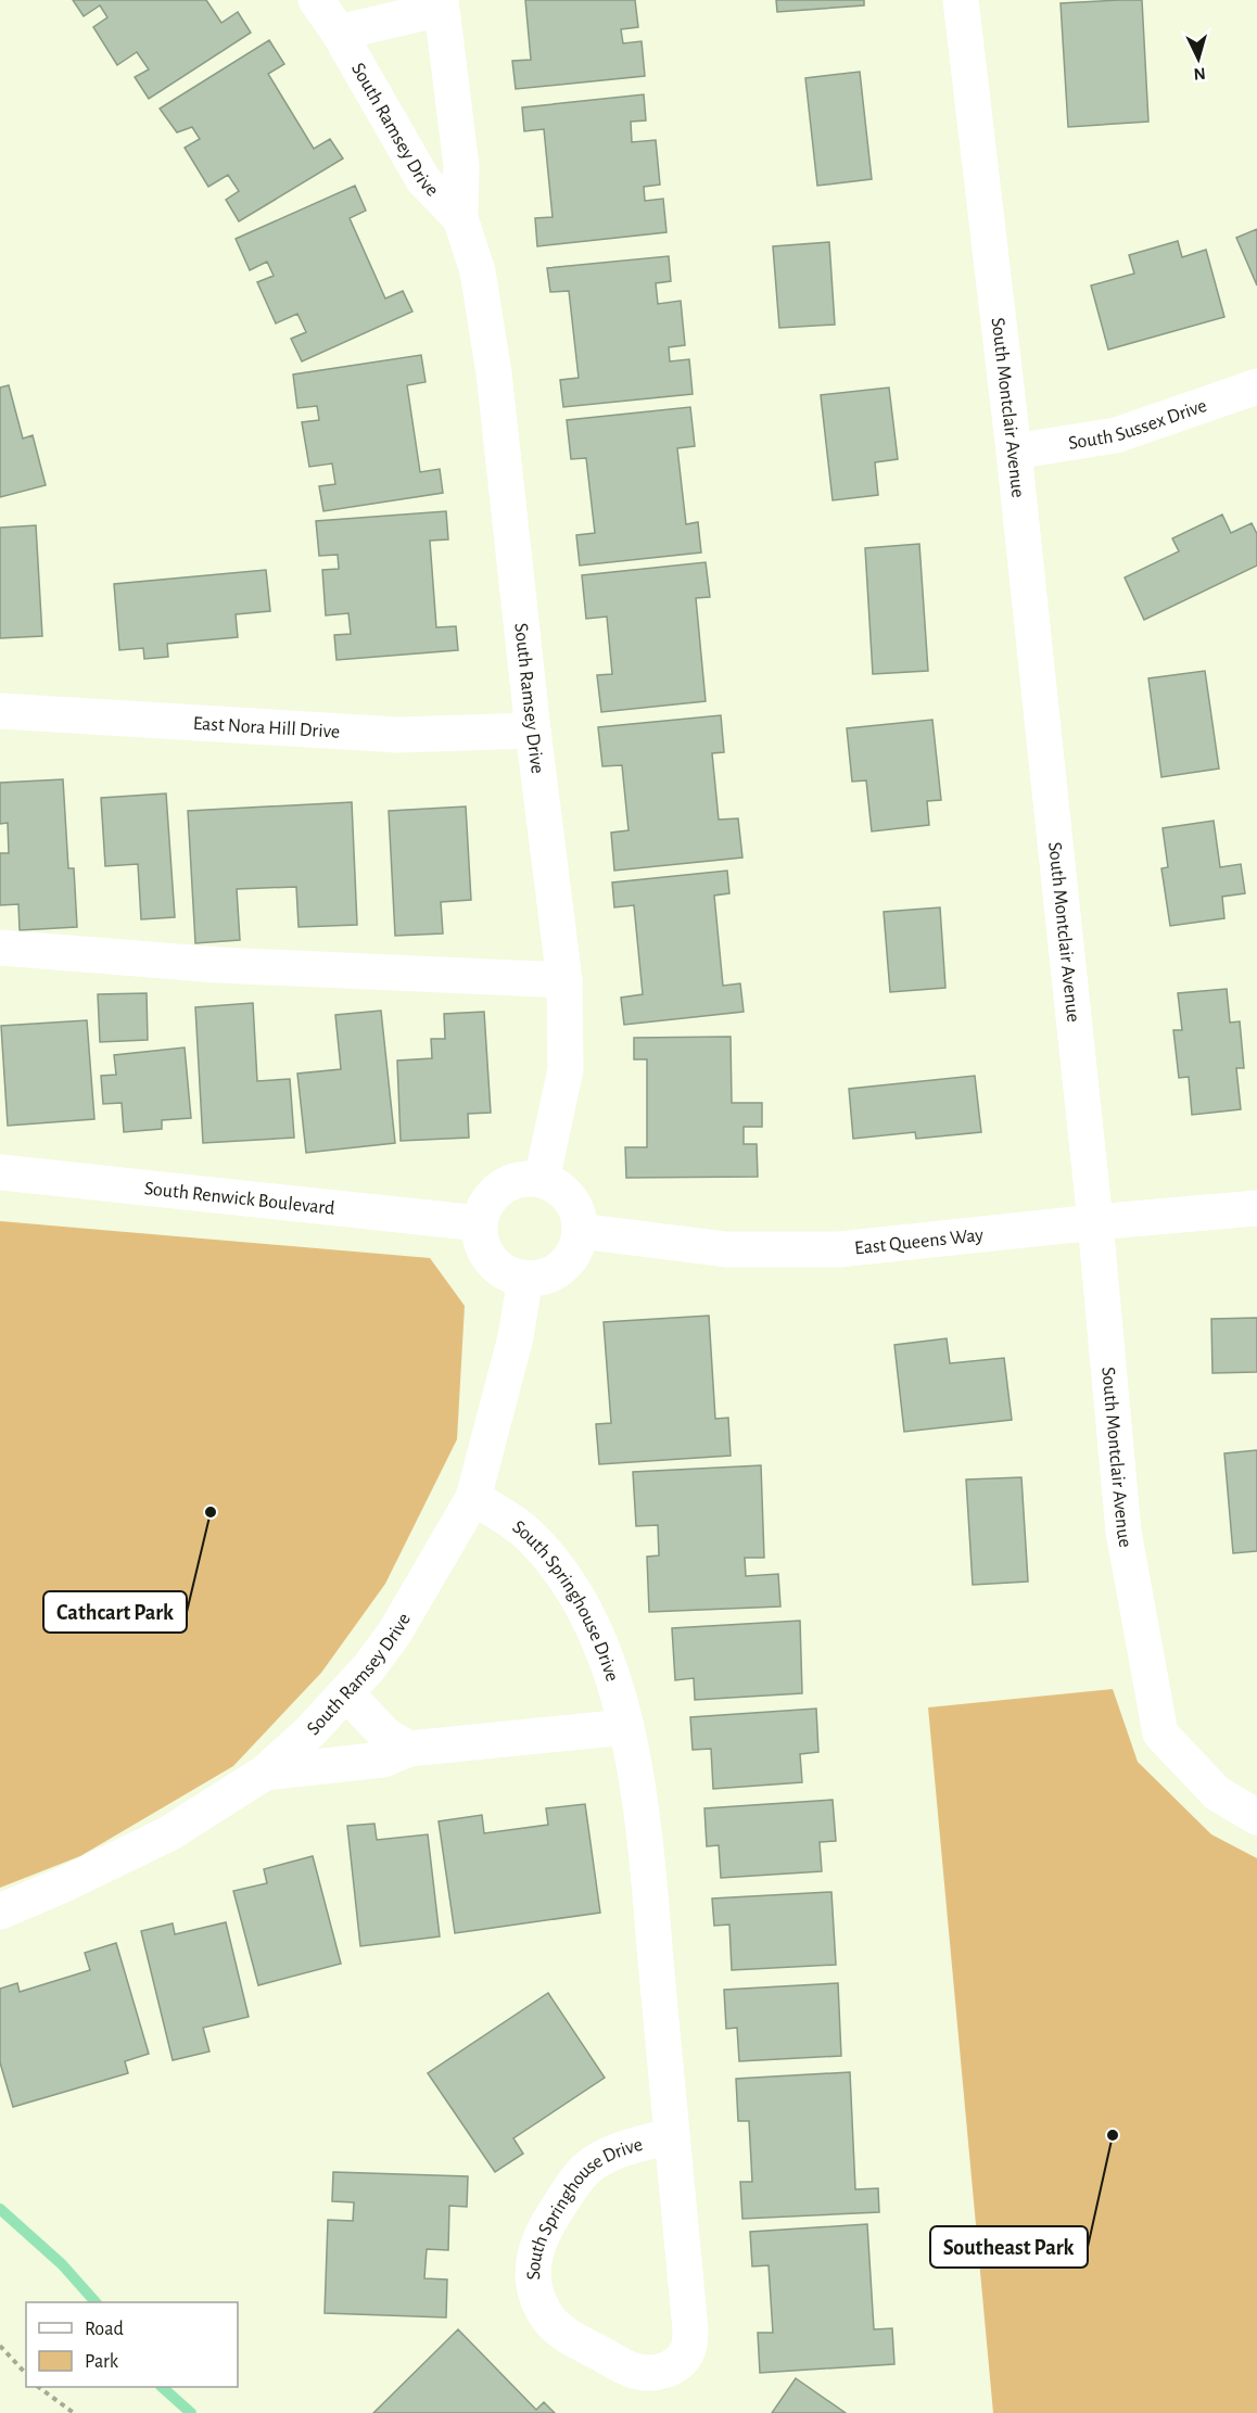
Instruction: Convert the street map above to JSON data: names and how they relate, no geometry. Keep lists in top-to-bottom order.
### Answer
{
  "streets": {
    "street": [
      "South Ramsey Drive",
      "South Montclair Avenue",
      "South Sussex Drive",
      "East Nora Hill Drive",
      "South Renwick Boulevard",
      "East Queens Way",
      "South Springhouse Drive"
    ]
  },
  "crossings": [
    ["South Ramsey Drive", "East Nora Hill Drive"],
    ["South Ramsey Drive", "South Renwick Boulevard"],
    ["South Ramsey Drive", "East Queens Way"],
    ["South Ramsey Drive", "South Springhouse Drive"],
    ["South Montclair Avenue", "South Sussex Drive"],
    ["South Montclair Avenue", "East Queens Way"],
    ["South Renwick Boulevard", "East Queens Way"]
  ],
  "places": ["Cathcart Park", "Southeast Park"],
  "legend": ["Road", "Park"],
  "north": "bottom"
}
